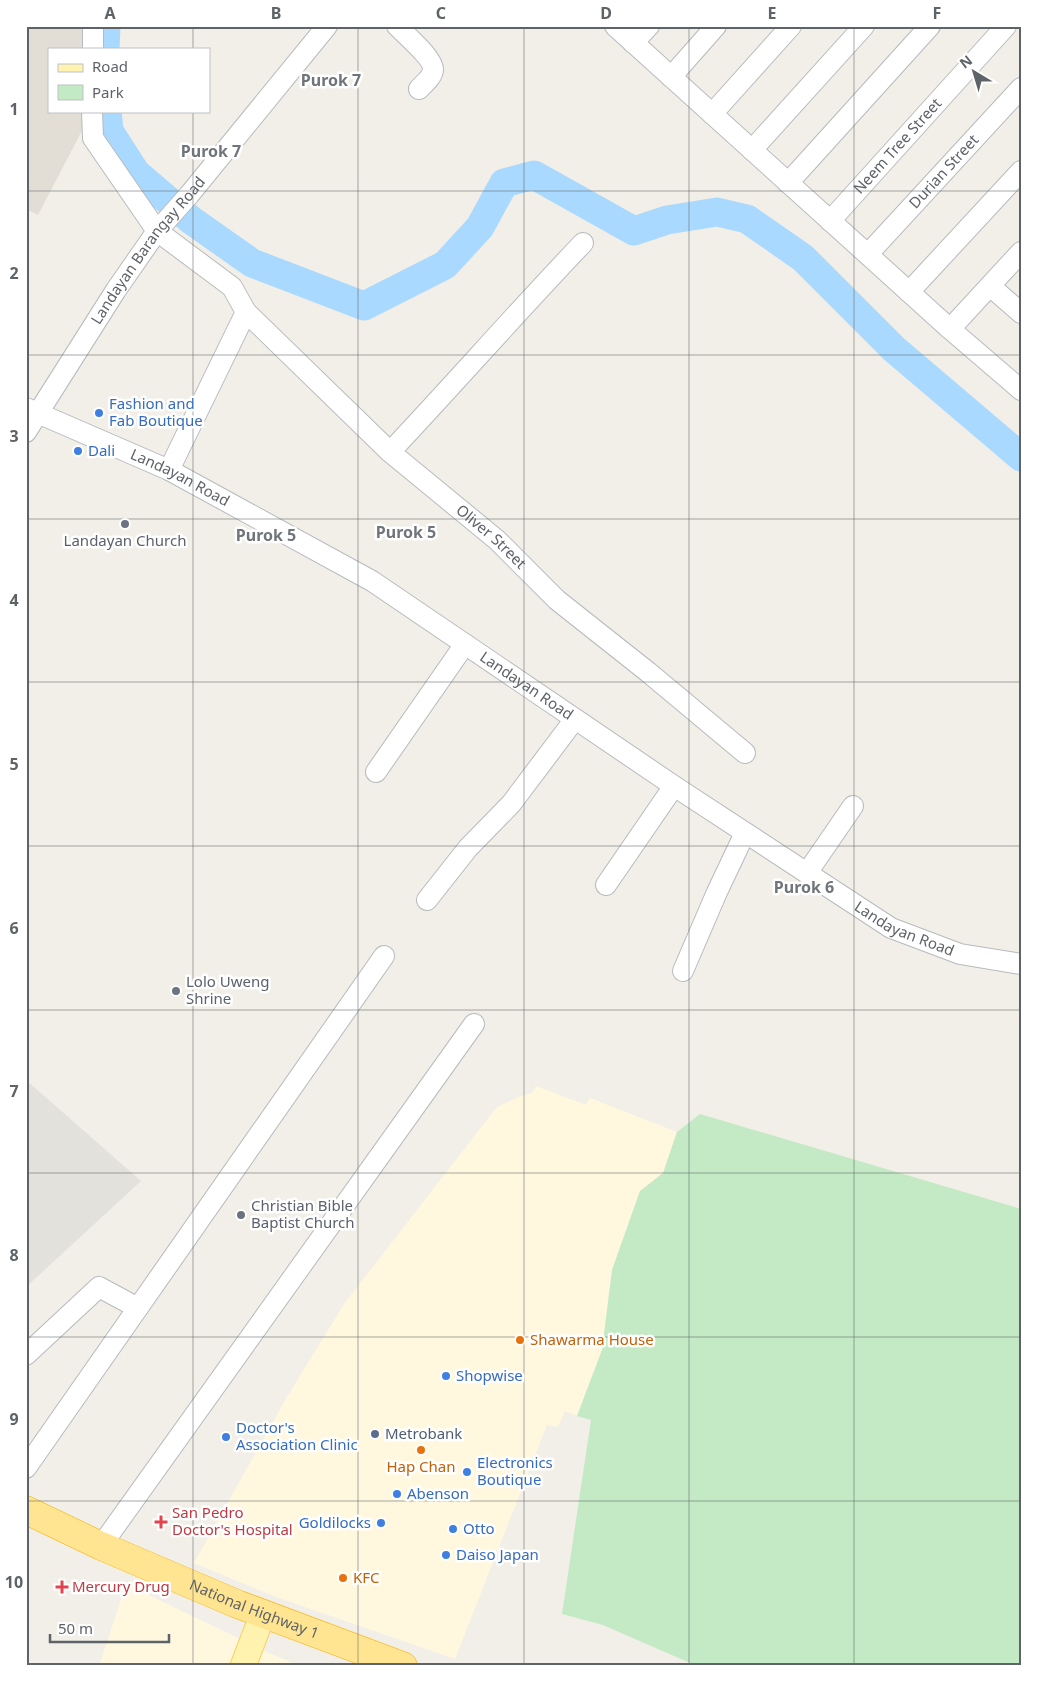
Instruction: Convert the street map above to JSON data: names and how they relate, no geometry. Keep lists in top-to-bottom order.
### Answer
{
  "streets": {
    "highway": ["National Highway 1"],
    "street": [
      "Neem Tree Street",
      "Durian Street",
      "Landayan Barangay Road",
      "Landayan Road",
      "Oliver Street"
    ]
  },
  "crossings": [
    ["Landayan Barangay Road", "Landayan Road"],
    ["Landayan Barangay Road", "Oliver Street"]
  ],
  "districts": [
    "Purok 7",
    "Purok 7",
    "Purok 5",
    "Purok 5",
    "Purok 6"
  ],
  "places": {
    "other": [
      "Fashion and Fab Boutique",
      "Dali",
      "Landayan Church",
      "Lolo Uweng Shrine",
      "Christian Bible Baptist Church",
      "Shawarma House",
      "Shopwise",
      "Metrobank",
      "Doctor's Association Clinic",
      "Hap Chan",
      "Electronics Boutique",
      "Abenson",
      "Goldilocks",
      "Otto",
      "Daiso Japan",
      "KFC"
    ],
    "health": ["San Pedro Doctor's Hospital", "Mercury Drug"]
  },
  "legend": ["Road", "Park"],
  "scale_bar": "50 m",
  "north": "top left",
  "grid": {
    "columns": [
      "A",
      "B",
      "C",
      "D",
      "E",
      "F"
    ],
    "rows": [
      "1",
      "2",
      "3",
      "4",
      "5",
      "6",
      "7",
      "8",
      "9",
      "10"
    ]
  }
}
